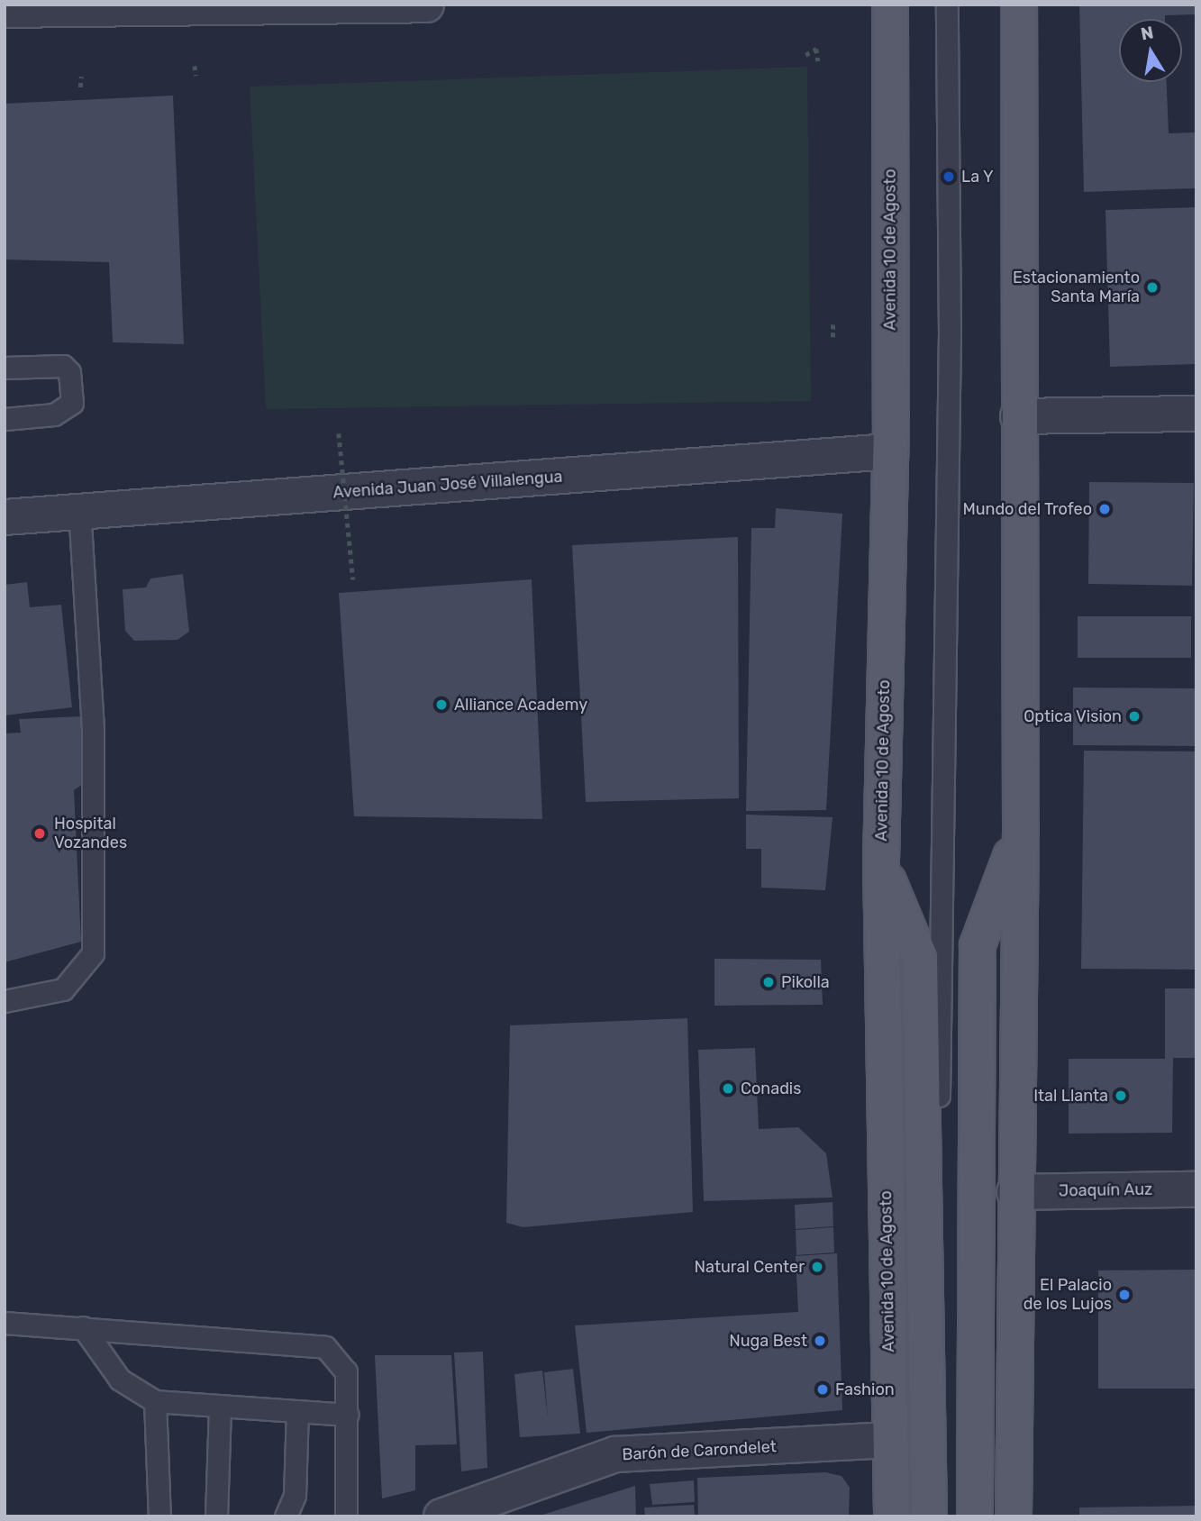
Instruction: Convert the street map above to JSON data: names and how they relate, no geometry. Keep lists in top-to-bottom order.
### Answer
{
  "streets": {
    "main road": ["Avenida 10 de Agosto"],
    "street": ["Avenida Juan José Villalengua", "Joaquín Auz", "Barón de Carondelet"]
  },
  "crossings": [
    ["Avenida 10 de Agosto", "Avenida Juan José Villalengua"],
    ["Avenida 10 de Agosto", "Barón de Carondelet"]
  ],
  "places": [
    "La Y",
    "Estacionamiento Santa María",
    "Mundo del Trofeo",
    "Alliance Academy",
    "Optica Vision",
    "Hospital Vozandes",
    "Pikolla",
    "Conadis",
    "Ital Llanta",
    "Natural Center",
    "El Palacio de los Lujos",
    "Nuga Best",
    "Fashion"
  ],
  "north": "top"
}
